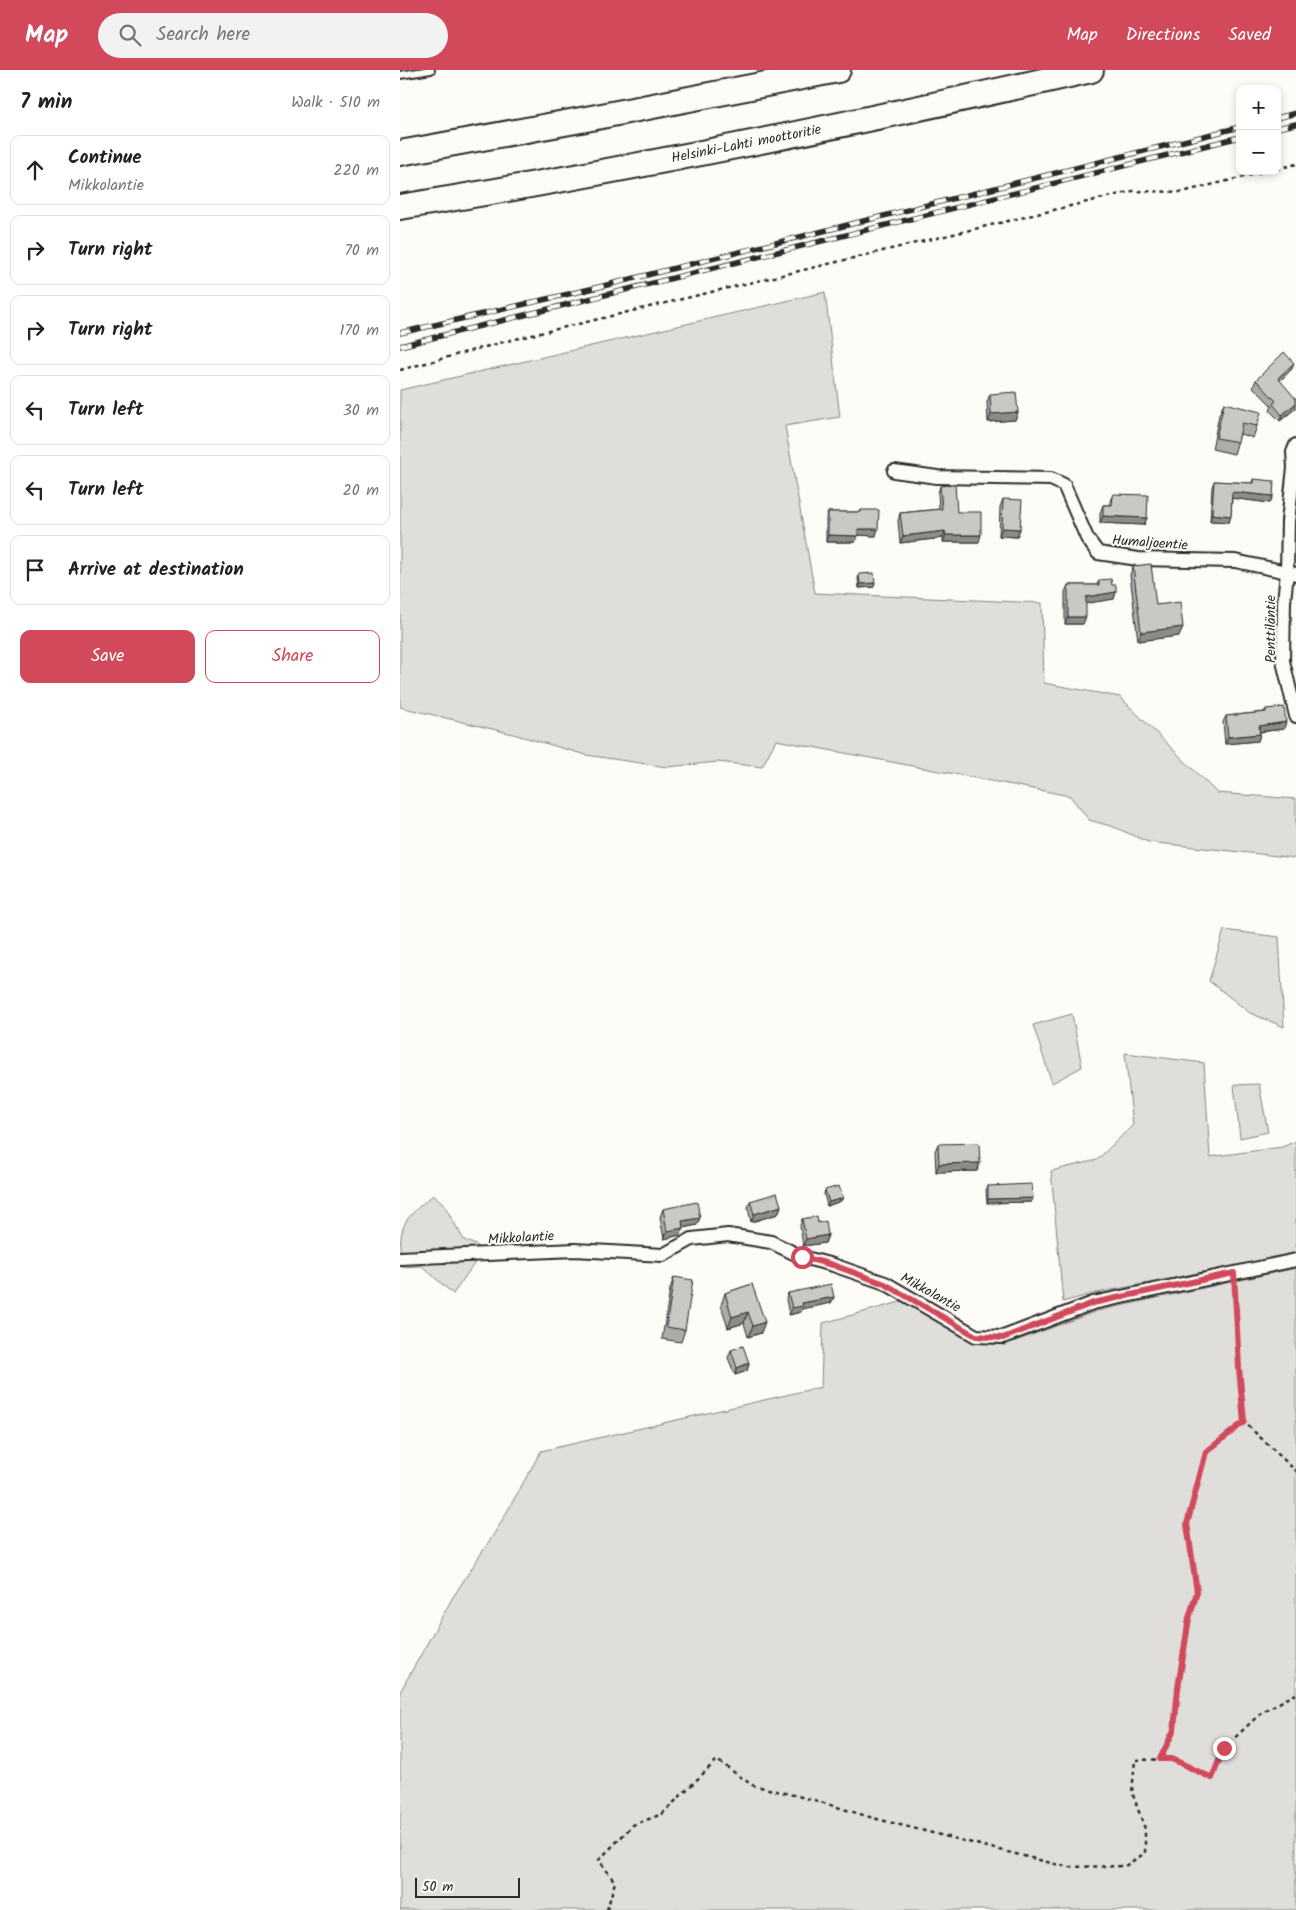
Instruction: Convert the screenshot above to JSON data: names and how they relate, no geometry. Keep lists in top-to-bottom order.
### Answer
{
  "streets": {
    "highway": ["Helsinki-Lahti moottoritie"],
    "street": ["Humaljoentie", "Penttiläntie", "Mikkolantie"]
  },
  "crossings": [
    ["Humaljoentie", "Penttiläntie"]
  ],
  "scale_bar": "50 m",
  "page": {
    "header": "Map",
    "search": "Search here",
    "nav": ["Map", "Directions", "Saved"],
    "heading": ["7 min", "Walk · 510 m"],
    "map_buttons": ["+", "−"],
    "list": [
      ["Continue", "Mikkolantie", "220 m"],
      ["Turn right", "70 m"],
      ["Turn right", "170 m"],
      ["Turn left", "30 m"],
      ["Turn left", "20 m"],
      "Arrive at destination"
    ],
    "buttons": ["Save", "Share"],
    "scale": "50 m"
  }
}
